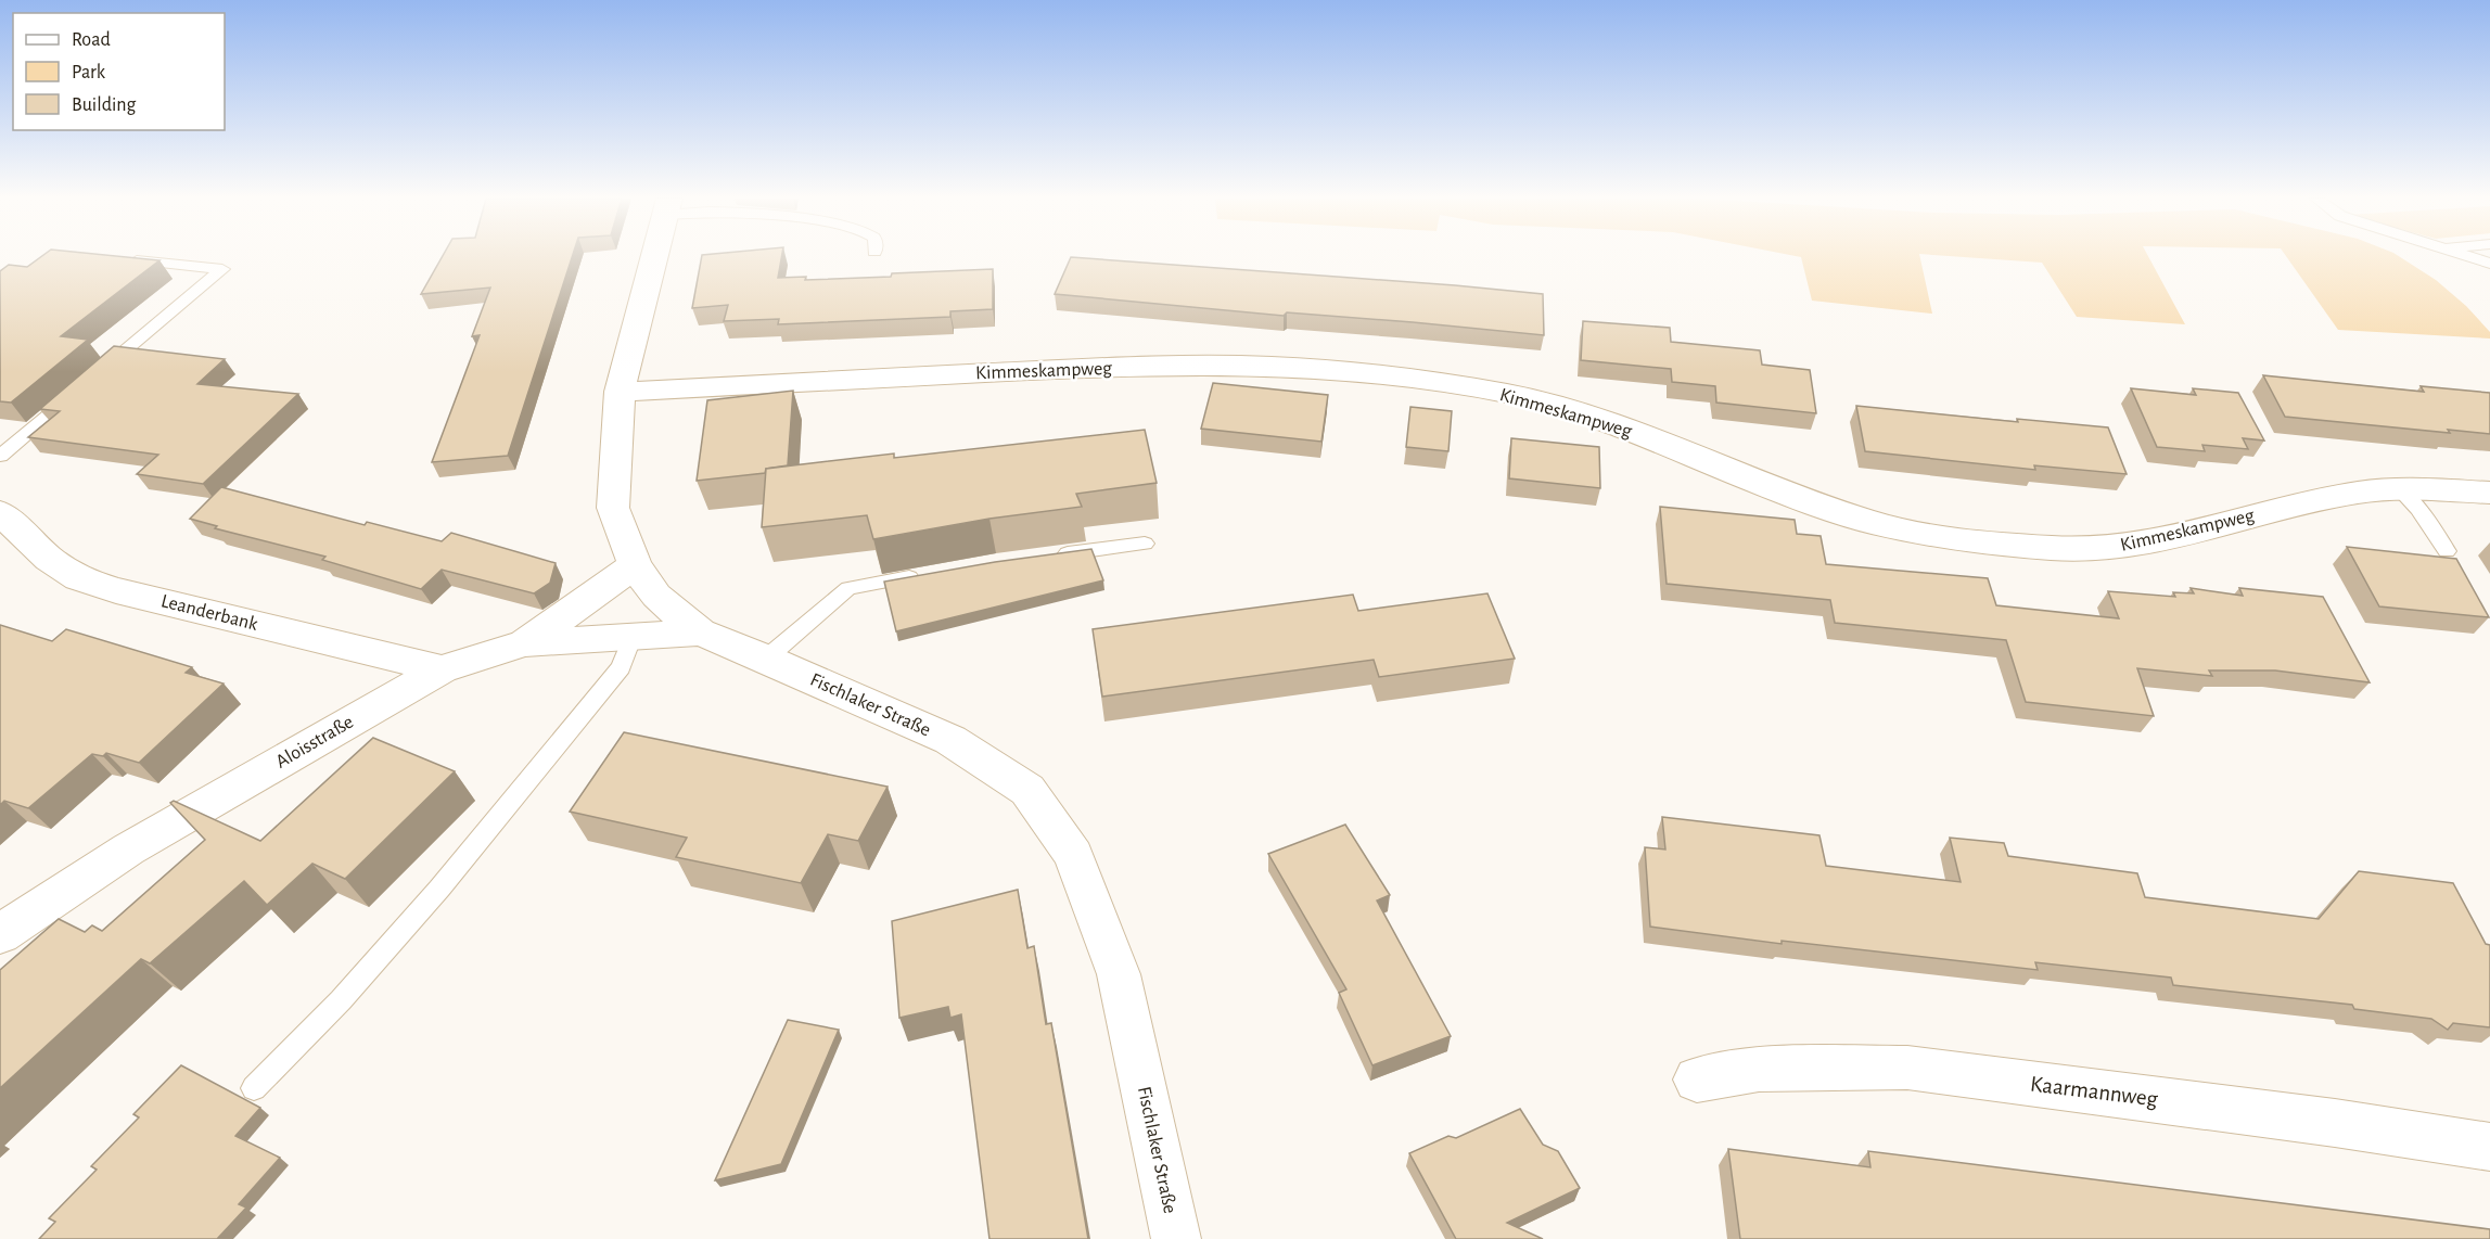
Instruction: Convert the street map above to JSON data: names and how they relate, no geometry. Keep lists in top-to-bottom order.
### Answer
{
  "streets": {
    "street": [
      "Kimmeskampweg",
      "Leanderbank",
      "Fischlaker Straße",
      "Aloisstraße",
      "Kaarmannweg"
    ]
  },
  "crossings": [
    ["Kimmeskampweg", "Fischlaker Straße"],
    ["Leanderbank", "Aloisstraße"],
    ["Fischlaker Straße", "Aloisstraße"]
  ],
  "legend": ["Road", "Park", "Building"]
}
